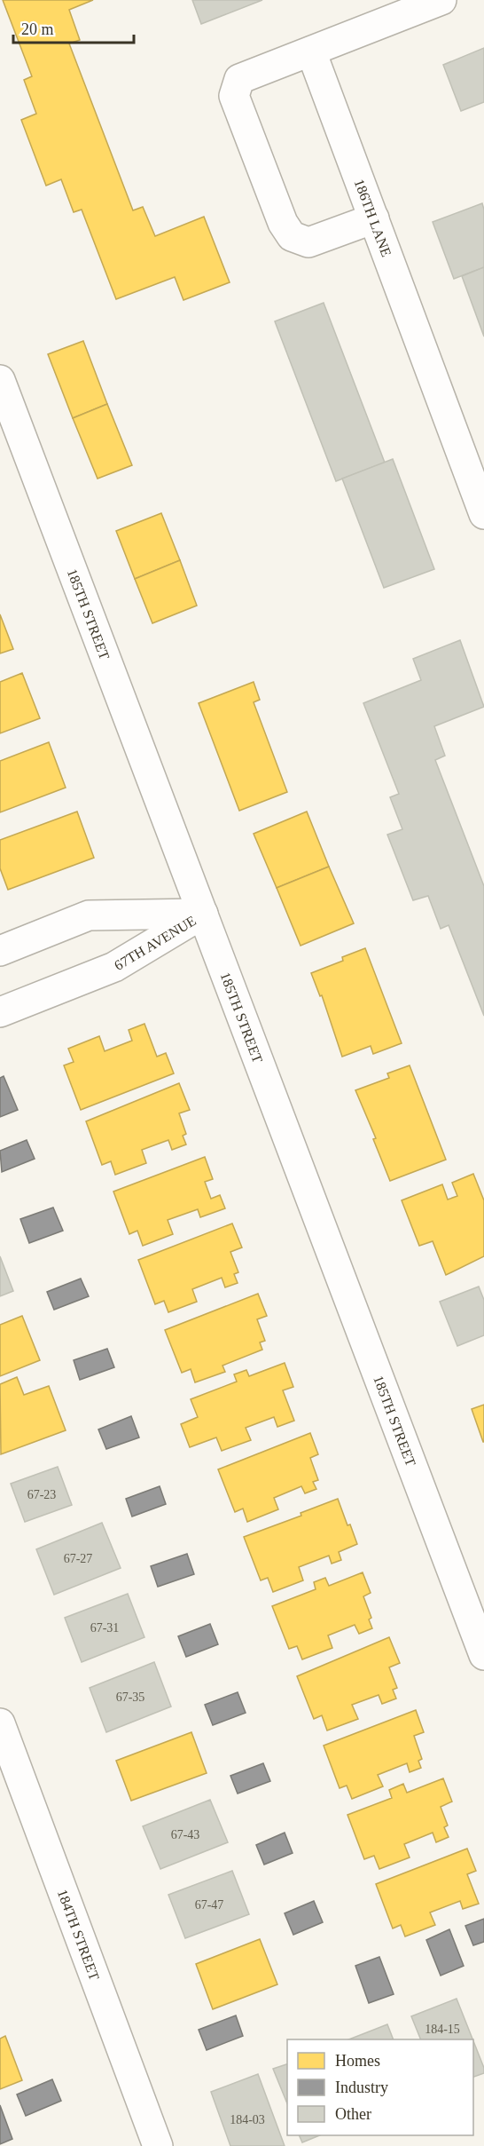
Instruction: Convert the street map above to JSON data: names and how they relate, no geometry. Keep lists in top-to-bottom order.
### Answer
{
  "streets": {
    "street": [
      "186TH LANE",
      "185TH STREET",
      "67TH AVENUE",
      "184TH STREET"
    ]
  },
  "crossings": [
    ["185TH STREET", "67TH AVENUE"]
  ],
  "house_numbers": [
    "67-23",
    "67-27",
    "67-31",
    "67-35",
    "67-43",
    "67-47",
    "184-15",
    "184-03"
  ],
  "legend": ["Homes", "Industry", "Other"],
  "scale_bar": "20 m"
}
